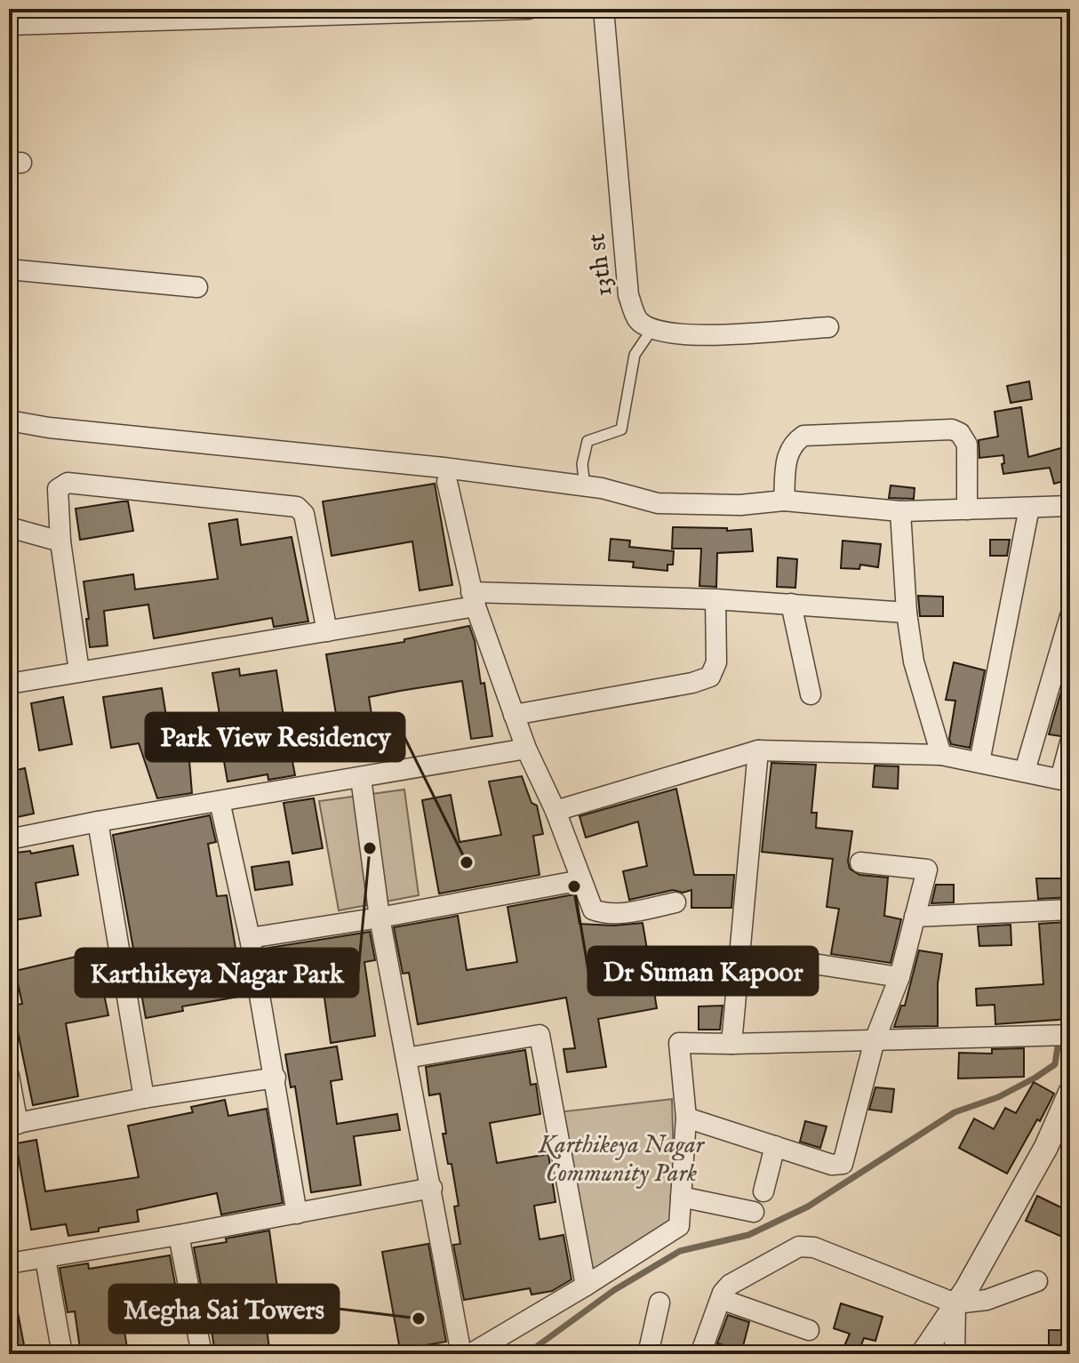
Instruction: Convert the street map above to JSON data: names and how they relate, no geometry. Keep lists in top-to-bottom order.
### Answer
{
  "streets": {
    "street": ["13th st"]
  },
  "parks": ["Karthikeya Nagar Community Park"],
  "places": [
    "Karthikeya Nagar Park",
    "Park View Residency",
    "Dr Suman Kapoor",
    "Megha Sai Towers"
  ]
}
